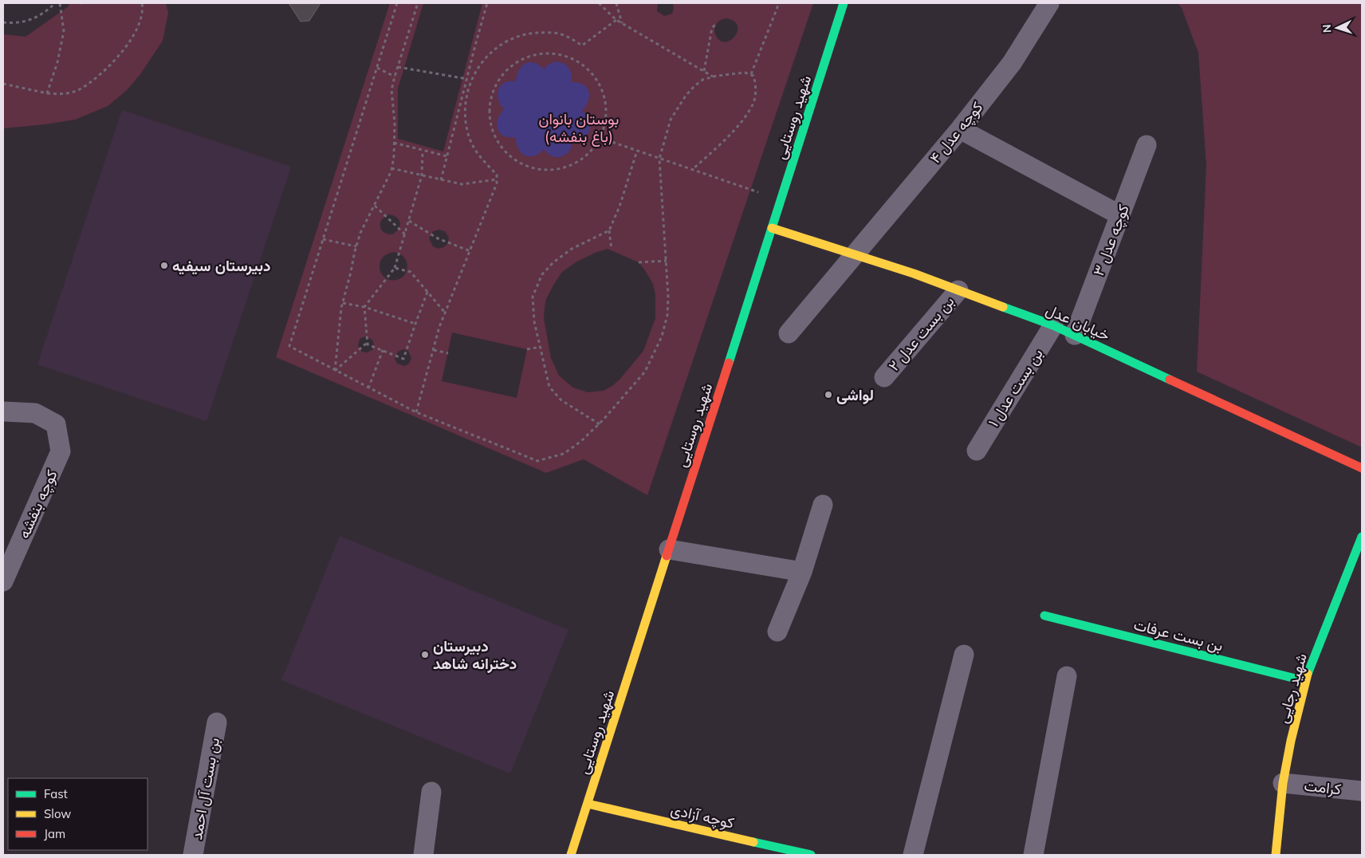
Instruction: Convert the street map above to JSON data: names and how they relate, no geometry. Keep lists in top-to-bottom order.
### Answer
{
  "streets": {
    "street": [
      "شهید روستایی",
      "کوچه عدل ۴",
      "کوچه عدل ۳",
      "خیابان عدل",
      "بن بست عدل ۲",
      "بن بست عدل ۱",
      "کوچه بنفشه",
      "بن بست عرفات",
      "شهید رجایی",
      "کرامت",
      "بن بست آل احمد",
      "کوچه آزادی"
    ]
  },
  "crossings": [
    ["شهید روستایی", "خیابان عدل"],
    ["شهید روستایی", "کوچه آزادی"],
    ["کوچه عدل ۴", "خیابان عدل"],
    ["کوچه عدل ۳", "خیابان عدل"],
    ["خیابان عدل", "بن بست عدل ۲"],
    ["خیابان عدل", "بن بست عدل ۱"],
    ["بن بست عرفات", "شهید رجایی"],
    ["شهید رجایی", "کرامت"]
  ],
  "parks": ["بوستان بانوان (باغ بنفشه)"],
  "places": ["دبیرستان سیفیه", "لواشی", "دبیرستان دخترانه شاهد"],
  "legend": ["Fast", "Slow", "Jam"],
  "north": "left"
}
